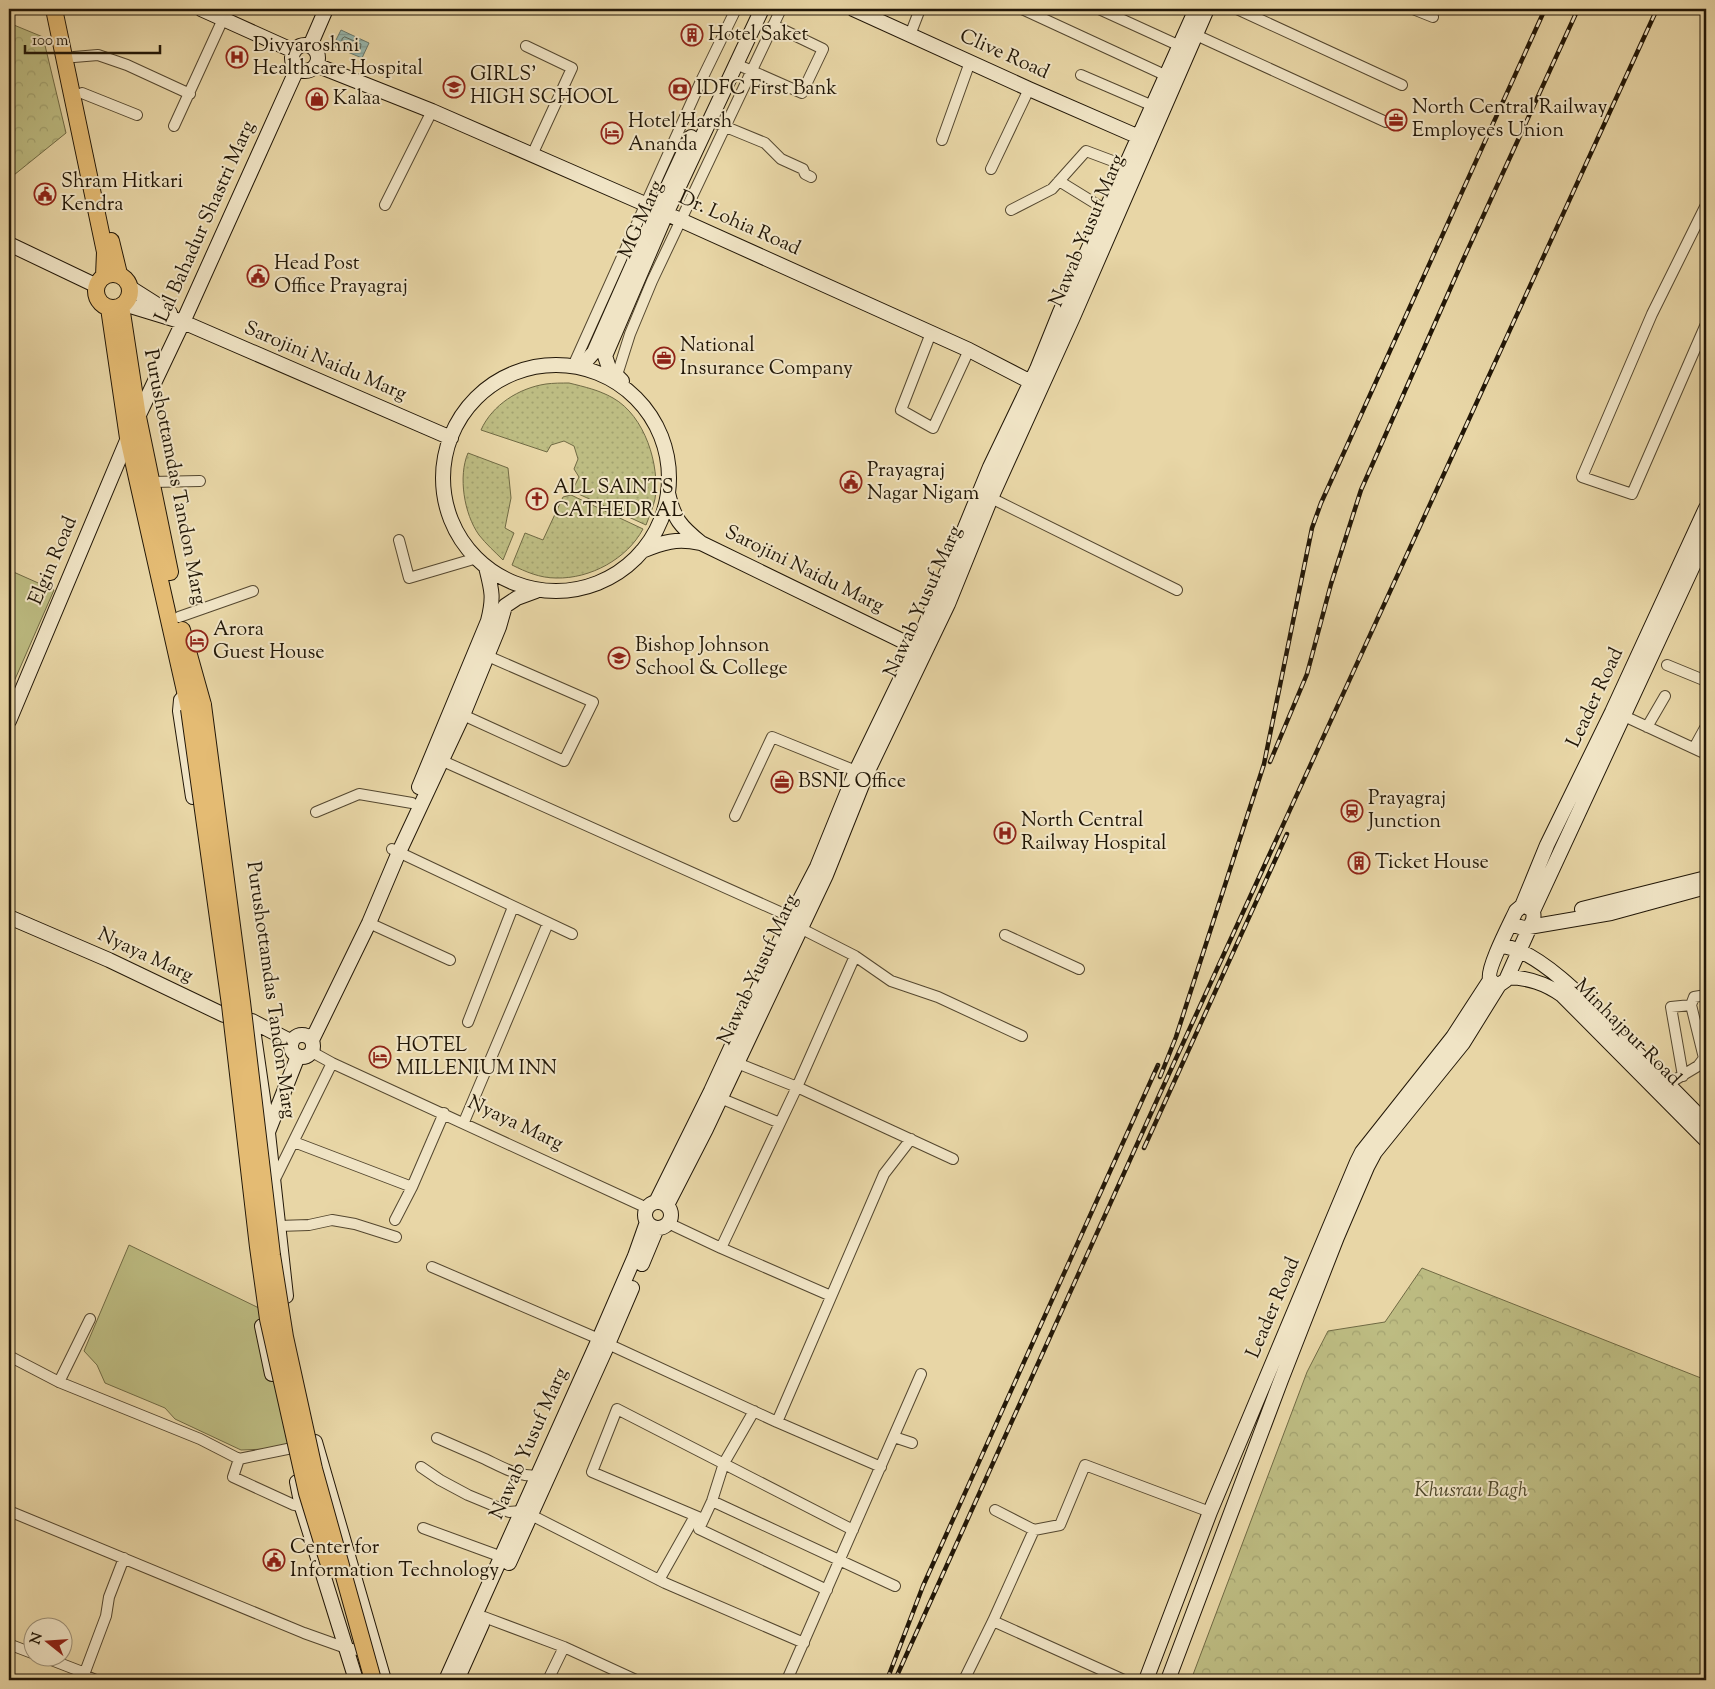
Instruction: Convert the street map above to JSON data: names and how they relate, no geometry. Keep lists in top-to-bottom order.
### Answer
{
  "streets": {
    "main road": [
      "Clive Road",
      "MG Marg",
      "Lal Bahadur Shastri Marg",
      "Dr. Lohia Road",
      "Nawab Yusuf Marg",
      "Sarojini Naidu Marg",
      "Purushottamdas Tandon Marg",
      "Elgin Road",
      "Leader Road",
      "Nyaya Marg",
      "Minhajpur Road"
    ]
  },
  "crossings": [
    ["Clive Road", "Nawab Yusuf Marg"],
    ["MG Marg", "Dr. Lohia Road"],
    ["Lal Bahadur Shastri Marg", "Dr. Lohia Road"],
    ["Lal Bahadur Shastri Marg", "Sarojini Naidu Marg"],
    ["Lal Bahadur Shastri Marg", "Purushottamdas Tandon Marg"],
    ["Lal Bahadur Shastri Marg", "Elgin Road"],
    ["Dr. Lohia Road", "Nawab Yusuf Marg"],
    ["Nawab Yusuf Marg", "Sarojini Naidu Marg"],
    ["Nawab Yusuf Marg", "Nyaya Marg"],
    ["Sarojini Naidu Marg", "Purushottamdas Tandon Marg"],
    ["Purushottamdas Tandon Marg", "Elgin Road"],
    ["Purushottamdas Tandon Marg", "Nyaya Marg"],
    ["Leader Road", "Minhajpur Road"]
  ],
  "parks": ["Khusrau Bagh"],
  "places": {
    "building": ["Hotel Saket", "Ticket House"],
    "hospital": ["Divyaroshni Healthcare Hospital", "North Central Railway Hospital"],
    "school or university": ["GIRLS' HIGH SCHOOL", "Bishop Johnson School & College"],
    "bank": ["IDFC First Bank"],
    "shop": ["Kalaa"],
    "office": ["North Central Railway Employees Union", "National Insurance Company", "BSNL Office"],
    "hotel": ["Hotel Harsh Ananda", "Arora Guest House", "HOTEL MILLENIUM INN"],
    "public building": [
      "Shram Hitkari Kendra",
      "Head Post Office Prayagraj",
      "Prayagraj Nagar Nigam",
      "Center for Information Technology"
    ],
    "church": ["ALL SAINTS CATHEDRAL"],
    "station": ["Prayagraj Junction"]
  },
  "scale_bar": "100 m",
  "north": "left"
}
